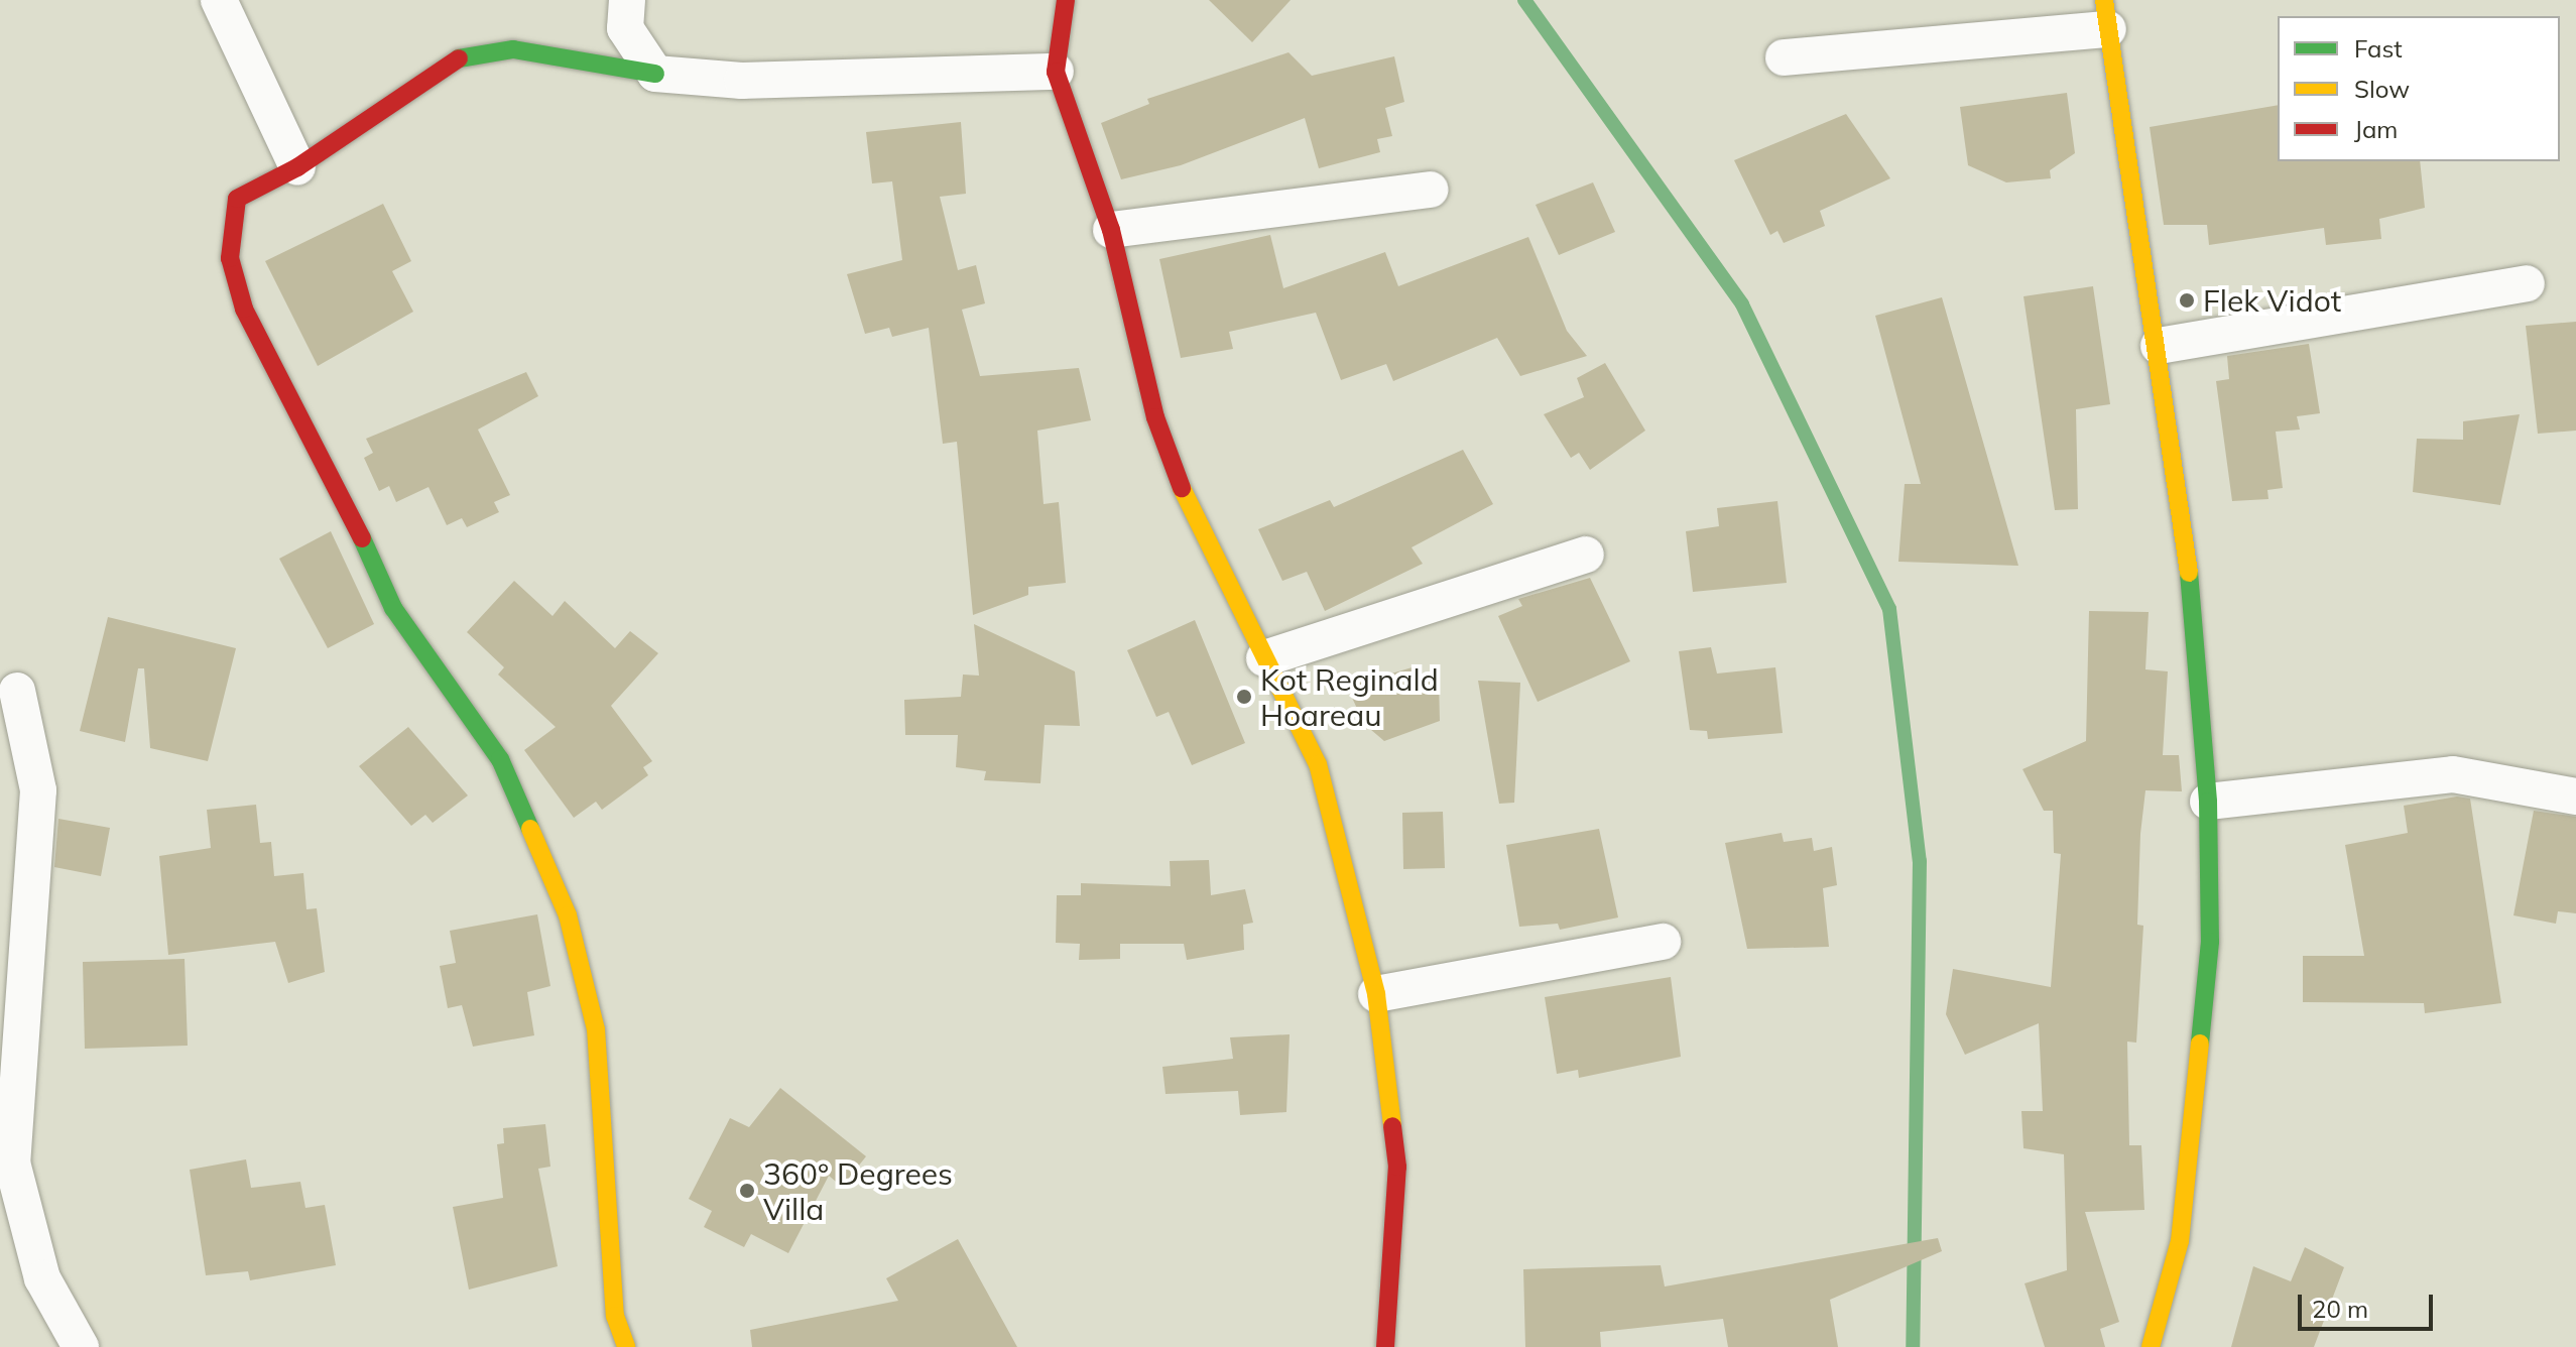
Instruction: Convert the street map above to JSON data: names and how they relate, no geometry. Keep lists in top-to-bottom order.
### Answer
{
  "places": ["Flek Vidot", "Kot Reginald Hoareau", "360° Degrees Villa"],
  "legend": ["Fast", "Slow", "Jam"],
  "scale_bar": "20 m"
}
